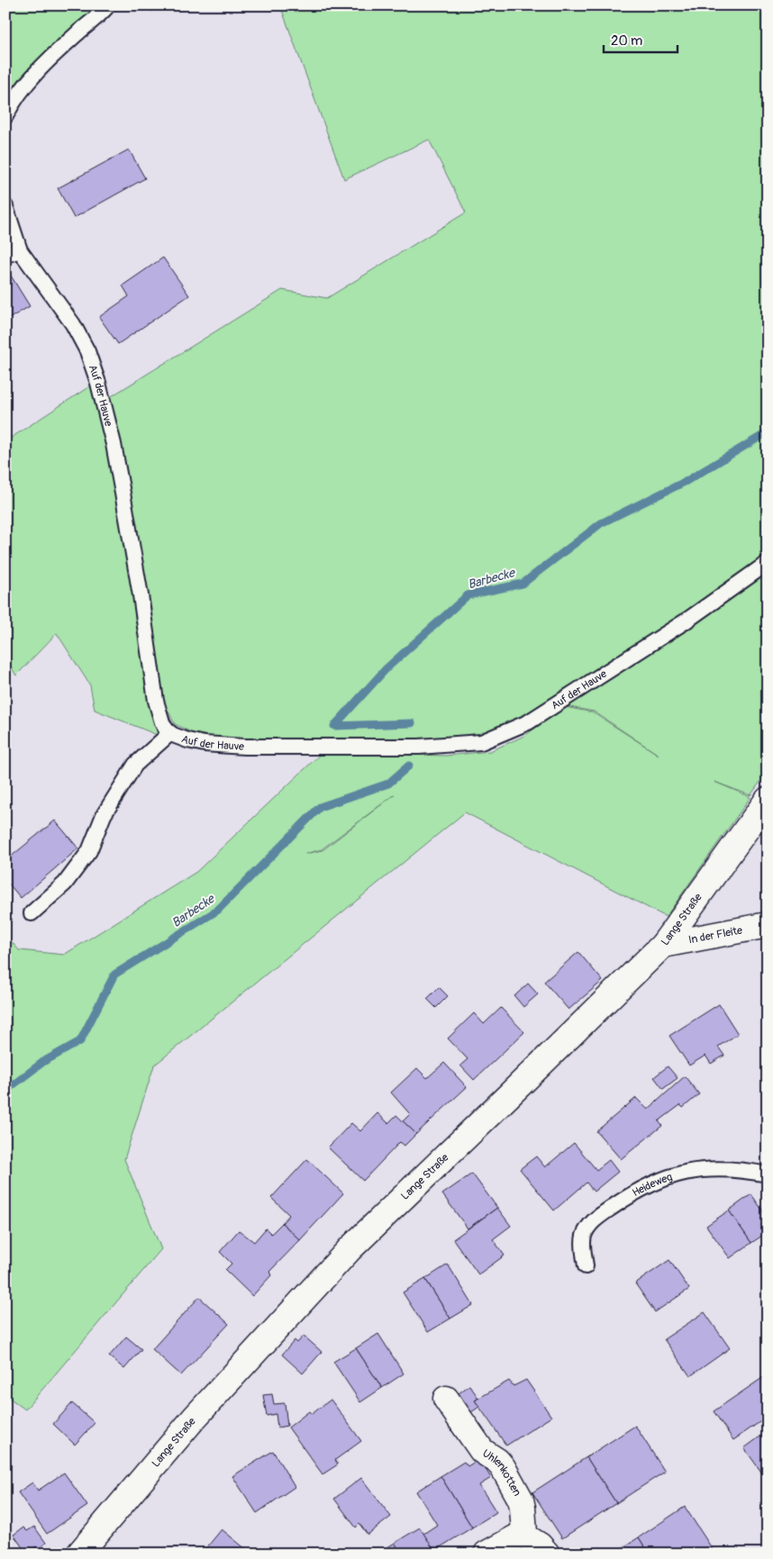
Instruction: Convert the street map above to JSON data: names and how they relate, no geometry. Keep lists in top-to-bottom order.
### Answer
{
  "streets": {
    "street": ["Lange Straße", "In der Fleite", "Uhlenkotten"],
    "lane": ["Auf der Hauve", "Heideweg"]
  },
  "crossings": [
    ["Lange Straße", "In der Fleite"]
  ],
  "water": ["Barbecke"],
  "scale_bar": "20 m"
}
